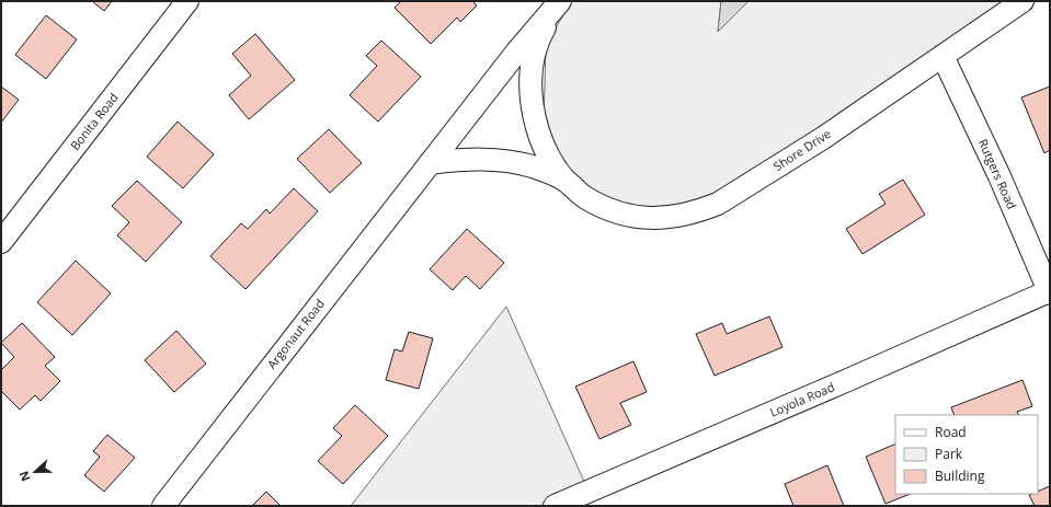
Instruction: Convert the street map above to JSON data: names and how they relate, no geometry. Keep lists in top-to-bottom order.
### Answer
{
  "streets": {
    "street": [
      "Bonita Road",
      "Shore Drive",
      "Rutgers Road",
      "Argonaut Road",
      "Loyola Road"
    ]
  },
  "crossings": [
    ["Shore Drive", "Rutgers Road"],
    ["Shore Drive", "Argonaut Road"],
    ["Rutgers Road", "Loyola Road"]
  ],
  "legend": ["Road", "Park", "Building"],
  "north": "left"
}
